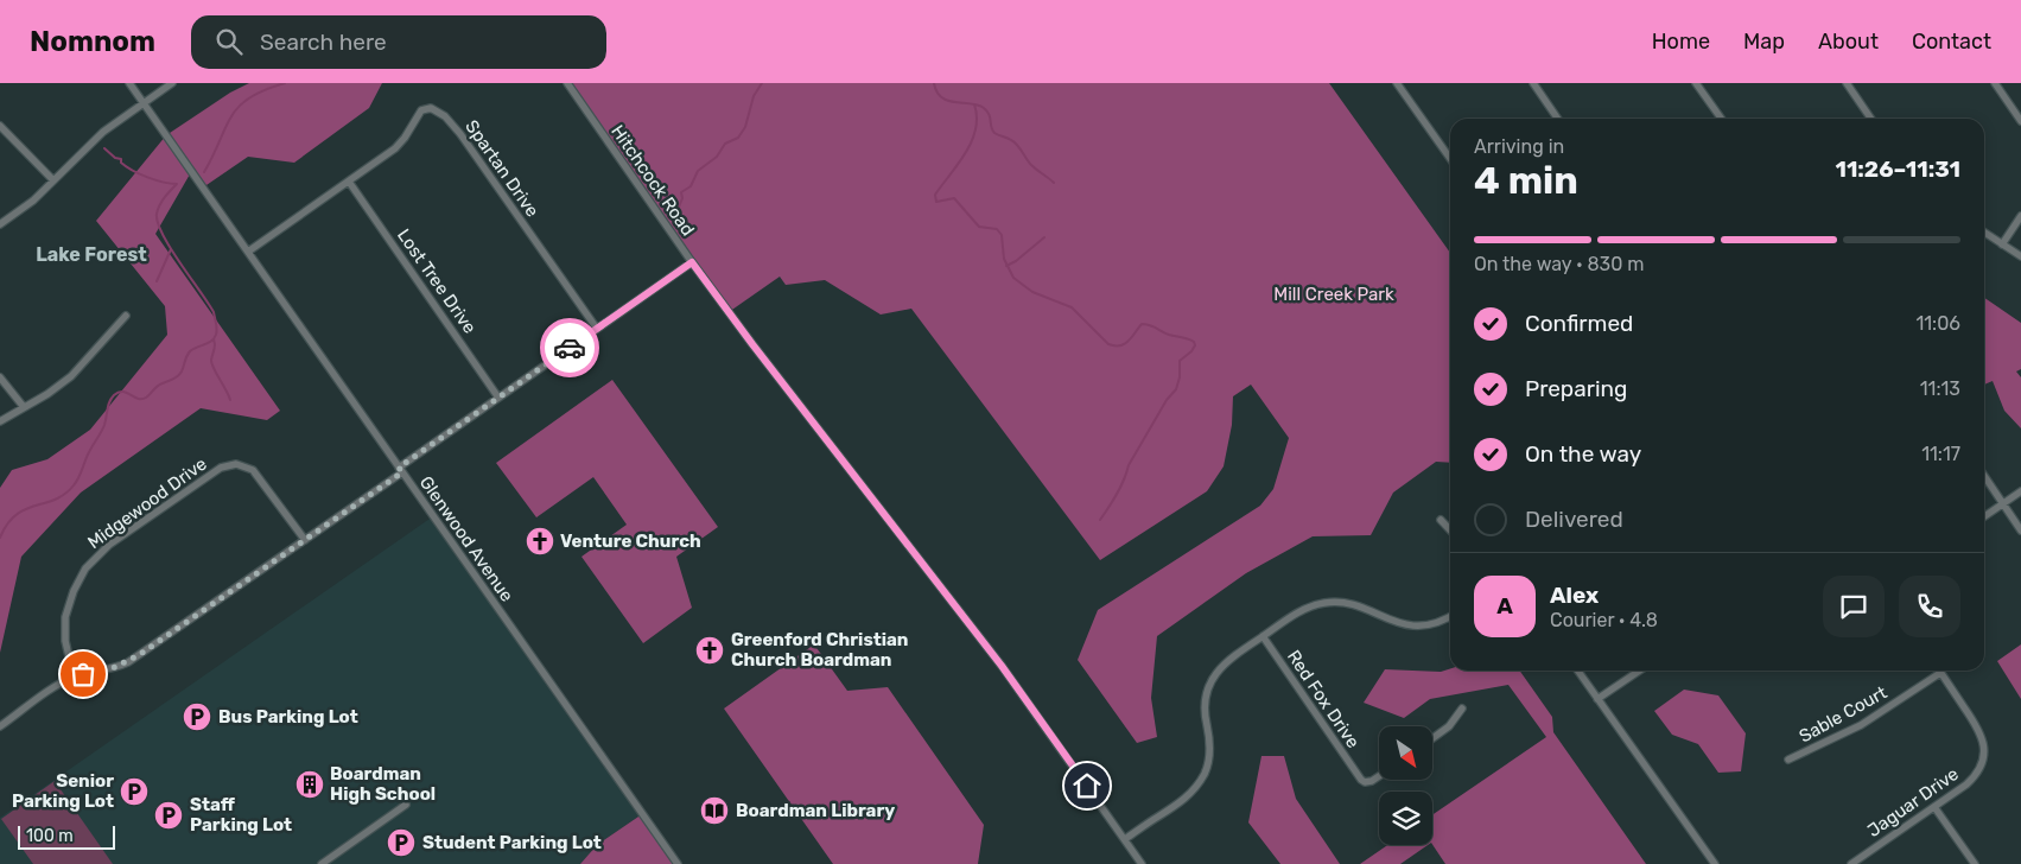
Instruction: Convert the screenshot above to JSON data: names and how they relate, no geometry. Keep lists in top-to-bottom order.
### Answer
{
  "streets": {
    "street": [
      "Spartan Drive",
      "Hitchcock Road",
      "Lost Tree Drive",
      "Midgewood Drive",
      "Glenwood Avenue",
      "Red Fox Drive",
      "Sable Court",
      "Jaguar Drive"
    ]
  },
  "crossings": [
    ["Spartan Drive", "Lost Tree Drive"],
    ["Spartan Drive", "Glenwood Avenue"],
    ["Sable Court", "Jaguar Drive"]
  ],
  "districts": ["Lake Forest"],
  "parks": ["Mill Creek Park"],
  "places": {
    "church": ["Venture Church", "Greenford Christian Church Boardman"],
    "parking": [
      "Bus Parking Lot",
      "Senior Parking Lot",
      "Staff Parking Lot",
      "Student Parking Lot"
    ],
    "building": ["Boardman High School"],
    "library": ["Boardman Library"]
  },
  "scale_bar": "100 m",
  "north": "bottom right",
  "page": {
    "header": "Nomnom",
    "search": "Search here",
    "nav": [
      "Home",
      "Map",
      "About",
      "Contact"
    ],
    "heading": ["4 min", "Arriving in", "11:26–11:31"],
    "panel": ["Alex", "Courier · 4.8"],
    "bar": "On the way · 830 m",
    "list": [
      ["Confirmed", "11:06"],
      ["Preparing", "11:13"],
      ["On the way", "11:17"],
      "Delivered"
    ],
    "round": "A",
    "scale": "100 m"
  }
}
